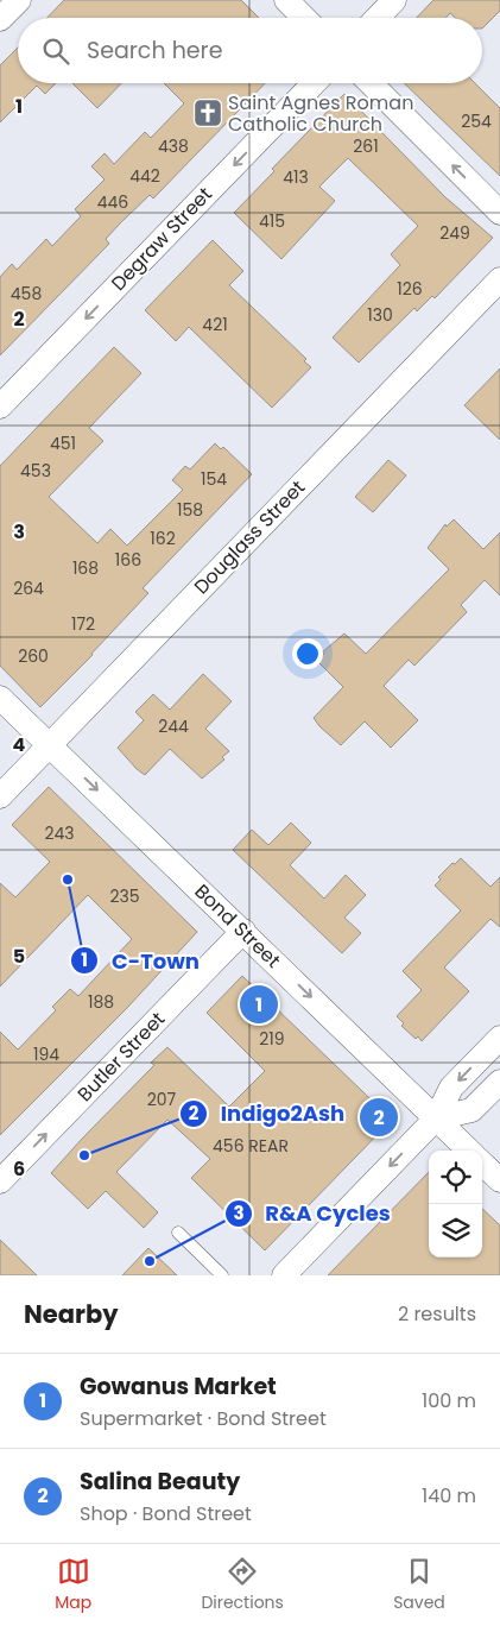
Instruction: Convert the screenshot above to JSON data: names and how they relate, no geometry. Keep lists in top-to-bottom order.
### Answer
{
  "streets": {
    "street": [
      "Degraw Street",
      "Douglass Street",
      "Bond Street",
      "Butler Street"
    ]
  },
  "crossings": [
    ["Douglass Street", "Bond Street"],
    ["Bond Street", "Butler Street"]
  ],
  "one_way": ["Degraw Street", "Bond Street", "Butler Street"],
  "places": {
    "church": ["Saint Agnes Roman Catholic Church"],
    "other": ["C-Town", "Indigo2Ash", "R&A Cycles"]
  },
  "house_numbers": [
    "254",
    "438",
    "261",
    "442",
    "413",
    "446",
    "415",
    "249",
    "126",
    "458",
    "130",
    "421",
    "451",
    "453",
    "154",
    "158",
    "162",
    "166",
    "168",
    "264",
    "172",
    "260",
    "244",
    "243",
    "235",
    "188",
    "219",
    "194",
    "207",
    "456 REAR"
  ],
  "page": {
    "search": "Search here",
    "pins": ["1", "2"],
    "heading": ["Nearby", "2 results"],
    "list": [
      {
        "mark": "1",
        "name": "Gowanus Market",
        "note": "Supermarket · Bond Street",
        "value": "100 m"
      },
      {
        "mark": "2",
        "name": "Salina Beauty",
        "note": "Shop · Bond Street",
        "value": "140 m"
      }
    ],
    "nav": ["Map", "Directions", "Saved"]
  },
  "grid": {
    "rows": [
      "1",
      "2",
      "3",
      "4",
      "5",
      "6"
    ]
  }
}
